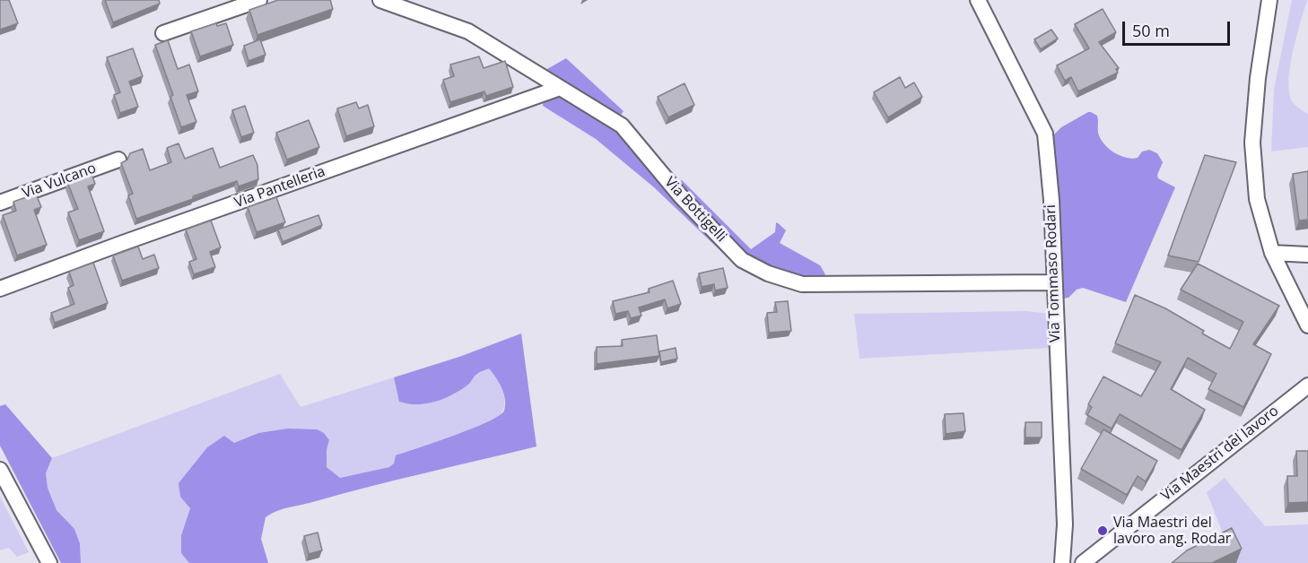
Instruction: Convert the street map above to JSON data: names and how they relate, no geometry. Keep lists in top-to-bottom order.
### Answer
{
  "streets": {
    "street": [
      "Via Vulcano",
      "Via Pantelleria",
      "Via Bottigelli",
      "Via Tommaso Rodari",
      "Via Maestri del lavoro"
    ]
  },
  "crossings": [
    ["Via Pantelleria", "Via Bottigelli"],
    ["Via Bottigelli", "Via Tommaso Rodari"]
  ],
  "places": ["Via Maestri del lavoro ang. Rodar"],
  "scale_bar": "50 m"
}
